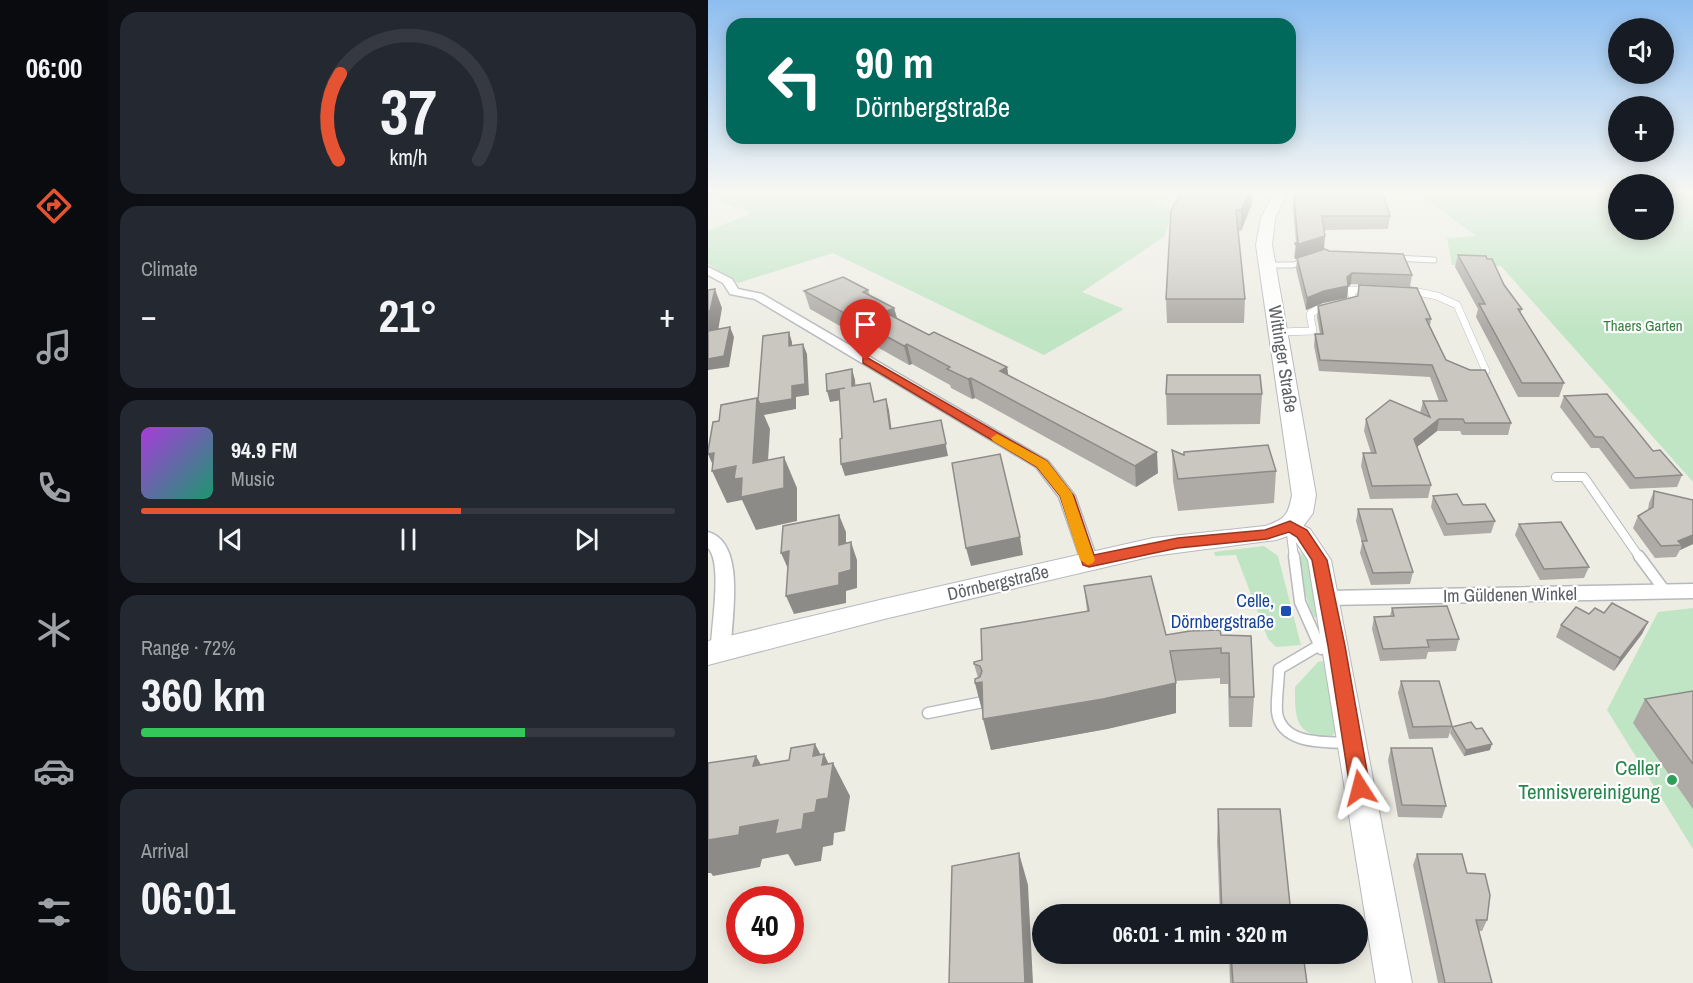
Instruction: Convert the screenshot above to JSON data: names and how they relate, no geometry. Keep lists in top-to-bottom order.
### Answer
{
  "streets": {
    "main road": ["Wittinger Straße", "Dörnbergstraße"],
    "street": ["Im Güldenen Winkel"]
  },
  "crossings": [
    ["Wittinger Straße", "Dörnbergstraße"]
  ],
  "parks": ["Thaers Garten"],
  "places": {
    "transit": ["Celle, Dörnbergstraße"],
    "other": ["Celler Tennisvereinigung"]
  },
  "page": {
    "tabs": "06:00",
    "map_buttons": ["+", "−"],
    "turn": ["90 m", "Dörnbergstraße"],
    "tile": [
      "Climate",
      ["Range · 72%", "360 km"],
      ["Arrival", "06:01"]
    ],
    "heat": ["−", "21°", "+"],
    "song": ["94.9 FM", "Music"],
    "limit": "40",
    "trip": "06:01 · 1 min · 320 m",
    "gauge": ["37", "km/h"]
  }
}
